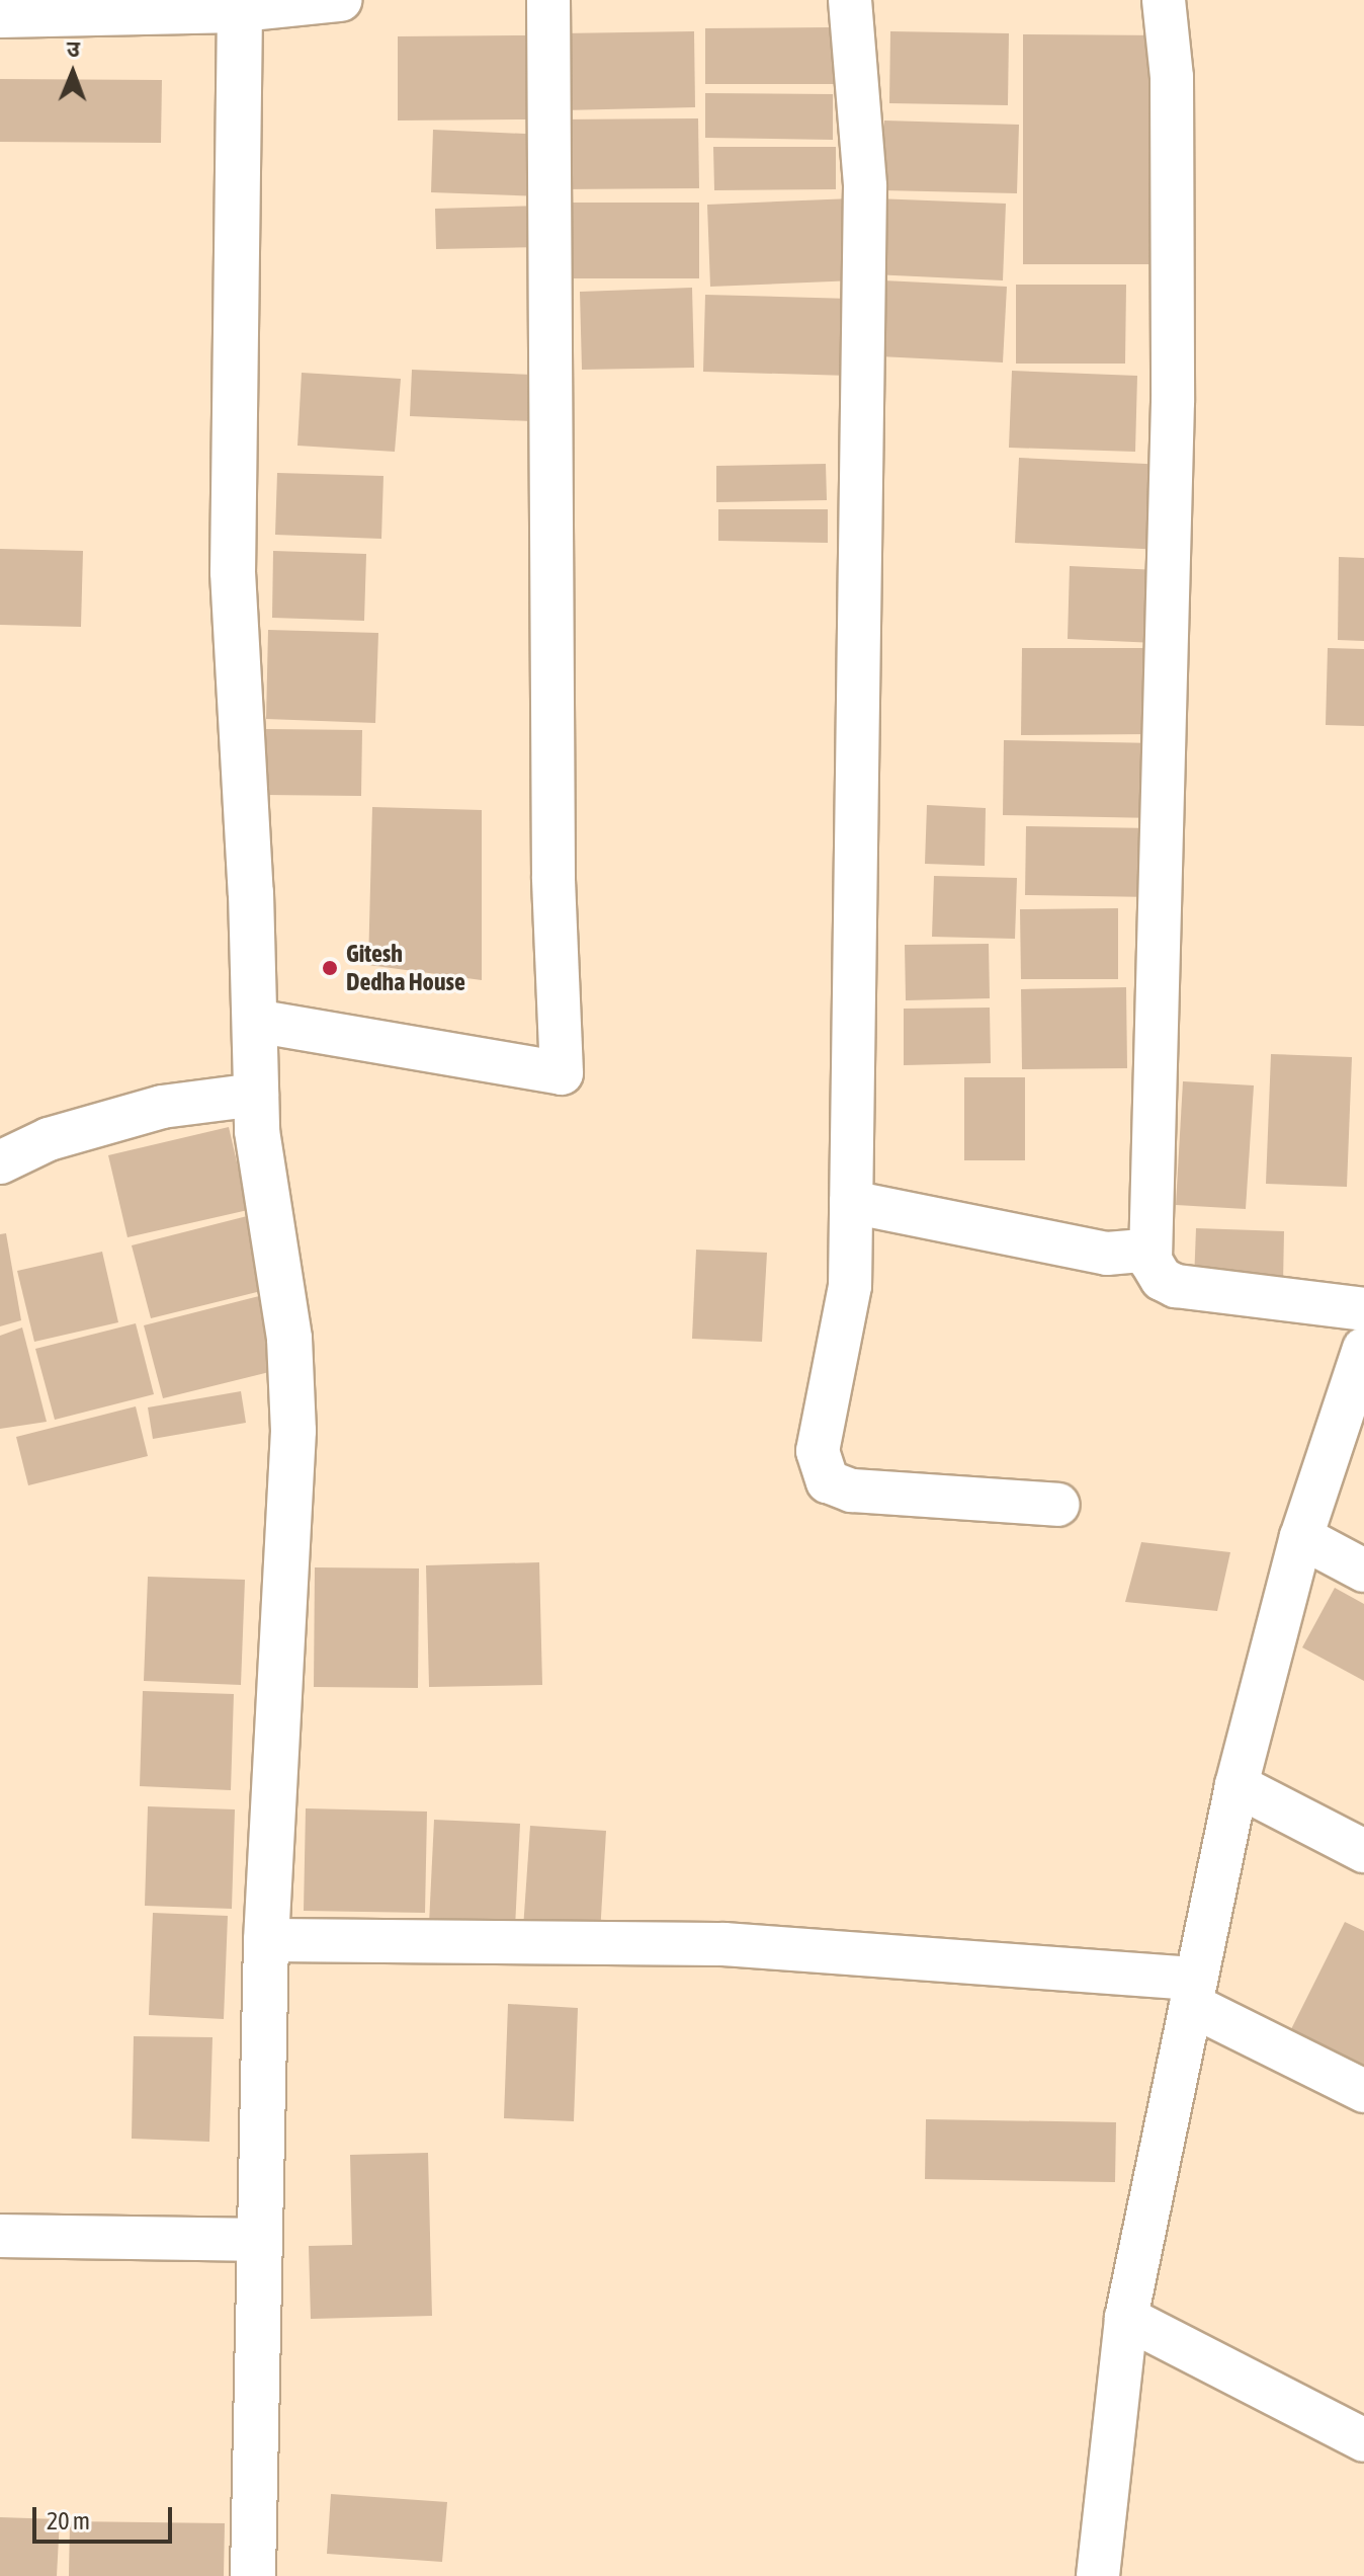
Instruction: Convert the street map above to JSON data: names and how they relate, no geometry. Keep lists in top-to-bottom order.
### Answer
{
  "places": ["Gitesh Dedha House"],
  "scale_bar": "20 m",
  "north": "top"
}
